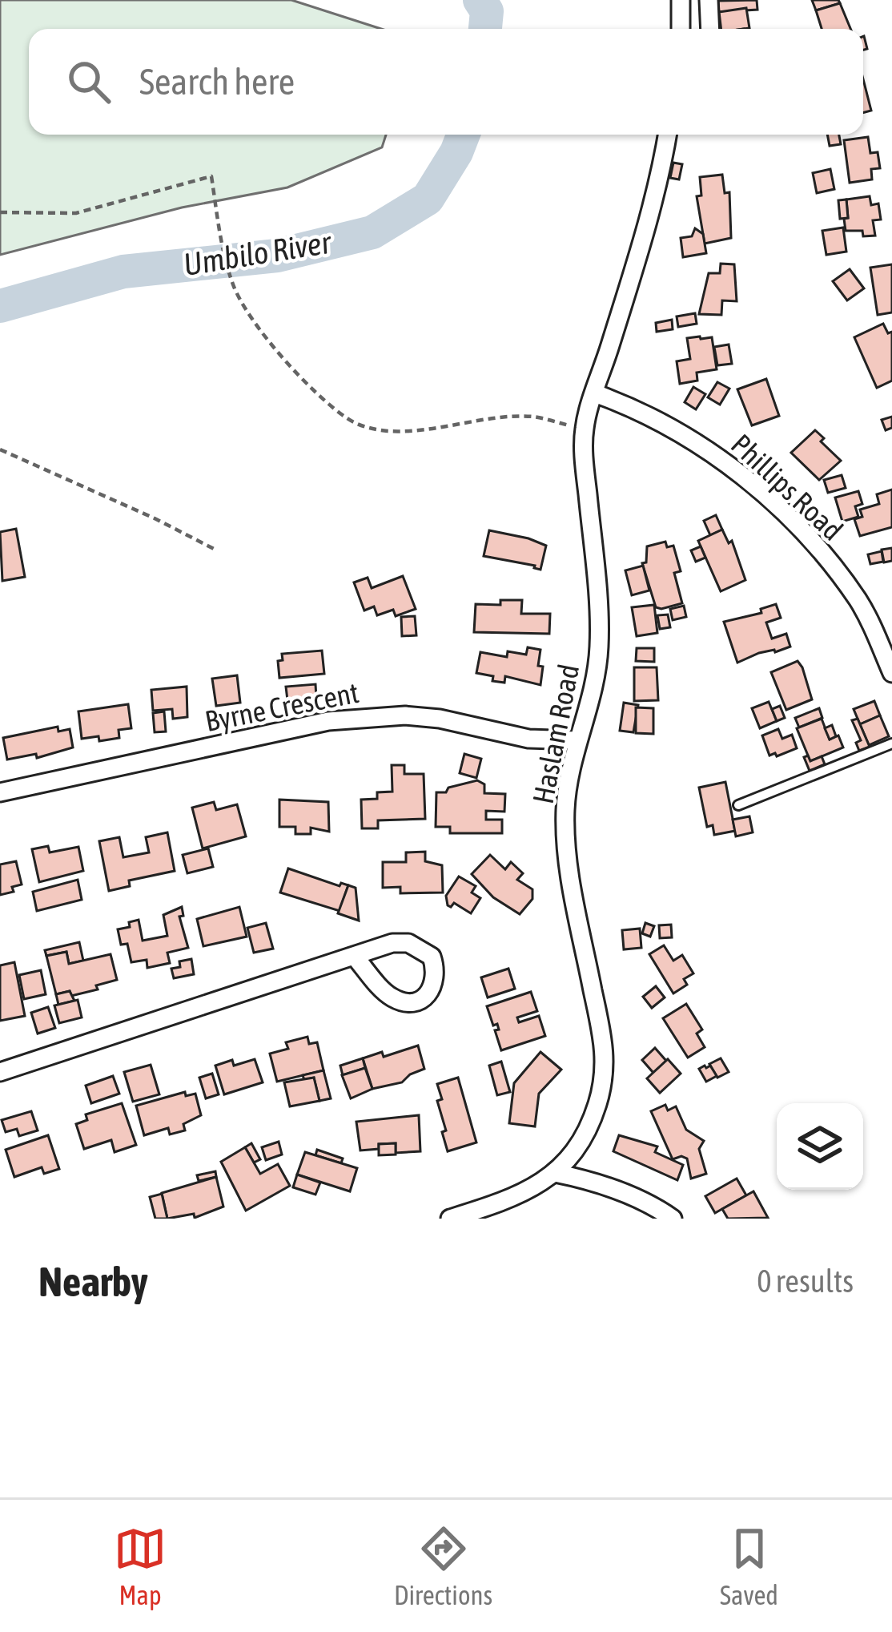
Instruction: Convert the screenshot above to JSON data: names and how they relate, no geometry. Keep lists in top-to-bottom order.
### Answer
{
  "streets": {
    "street": ["Phillips Road", "Byrne Crescent", "Haslam Road"]
  },
  "crossings": [
    ["Phillips Road", "Haslam Road"],
    ["Byrne Crescent", "Haslam Road"]
  ],
  "water": ["Umbilo River"],
  "page": {
    "search": "Search here",
    "heading": ["Nearby", "0 results"],
    "nav": ["Map", "Directions", "Saved"]
  }
}
